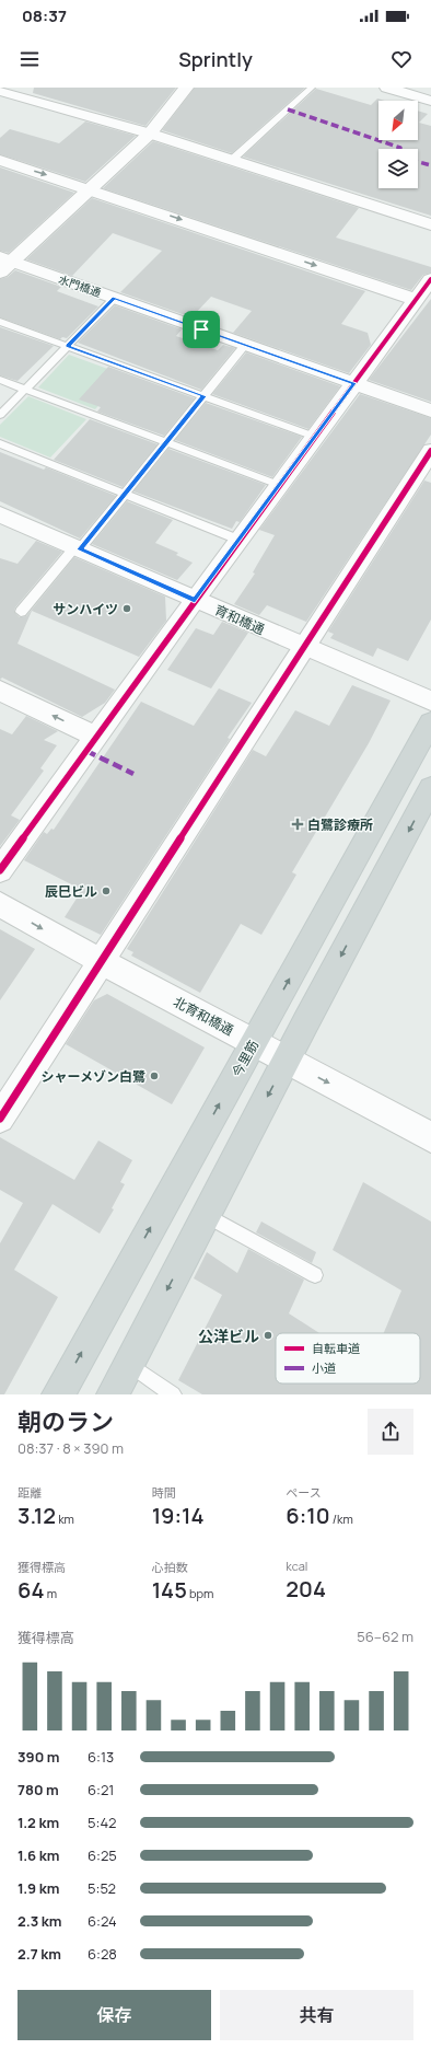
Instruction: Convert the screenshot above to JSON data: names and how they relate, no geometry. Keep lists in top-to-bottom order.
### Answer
{
  "streets": {
    "main road": ["今里筋"],
    "street": ["水門橋通", "育和橋通", "北育和橋通"]
  },
  "crossings": [
    ["北育和橋通", "今里筋"]
  ],
  "one_way": ["北育和橋通"],
  "places": {
    "other": [
      "サンハイツ",
      "辰巳ビル",
      "シャーメゾン白鷺",
      "公洋ビル"
    ],
    "health": ["白鷺診療所"]
  },
  "legend": ["自転車道", "小道"],
  "north": "bottom left",
  "page": {
    "status": "08:37",
    "header": "Sprintly",
    "heading": ["朝のラン", "08:37 · 8 × 390 m"],
    "stats": [
      ["距離", "3.12 km"],
      ["時間", "19:14"],
      ["ペース", "6:10 /km"],
      ["獲得標高", "64 m"],
      ["心拍数", "145 bpm"],
      ["kcal", "204"]
    ],
    "chart": ["獲得標高", "56–62 m"],
    "list": [
      {
        "name": "390 m",
        "note": "6:13"
      },
      {
        "name": "780 m",
        "note": "6:21"
      },
      {
        "name": "1.2 km",
        "note": "5:42"
      },
      {
        "name": "1.6 km",
        "note": "6:25"
      },
      {
        "name": "1.9 km",
        "note": "5:52"
      },
      {
        "name": "2.3 km",
        "note": "6:24"
      },
      {
        "name": "2.7 km",
        "note": "6:28"
      }
    ],
    "buttons": ["保存", "共有"]
  }
}
